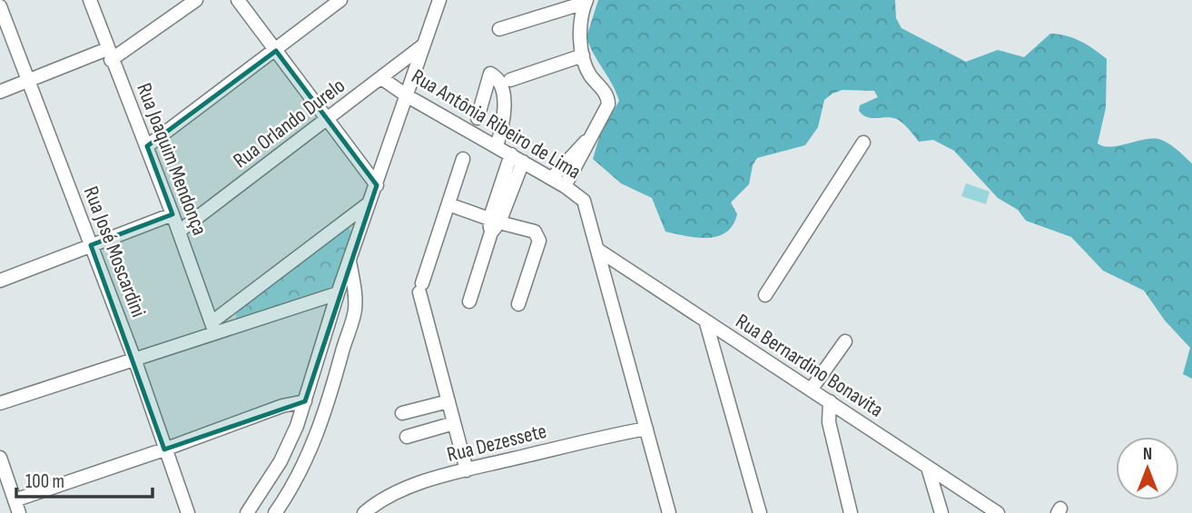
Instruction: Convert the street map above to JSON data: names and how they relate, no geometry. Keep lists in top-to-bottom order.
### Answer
{
  "streets": {
    "street": [
      "Rua Orlando Durelo",
      "Rua Antônia Ribeiro de Lima",
      "Rua Joaquim Mendonça",
      "Rua José Moscardini",
      "Rua Bernardino Bonavita",
      "Rua Dezessete"
    ]
  },
  "crossings": [
    ["Rua Orlando Durelo", "Rua Antônia Ribeiro de Lima"],
    ["Rua Orlando Durelo", "Rua Joaquim Mendonça"],
    ["Rua Antônia Ribeiro de Lima", "Rua Bernardino Bonavita"],
    ["Rua Antônia Ribeiro de Lima", "Rua Dezessete"]
  ],
  "scale_bar": "100 m",
  "north": "top"
}
